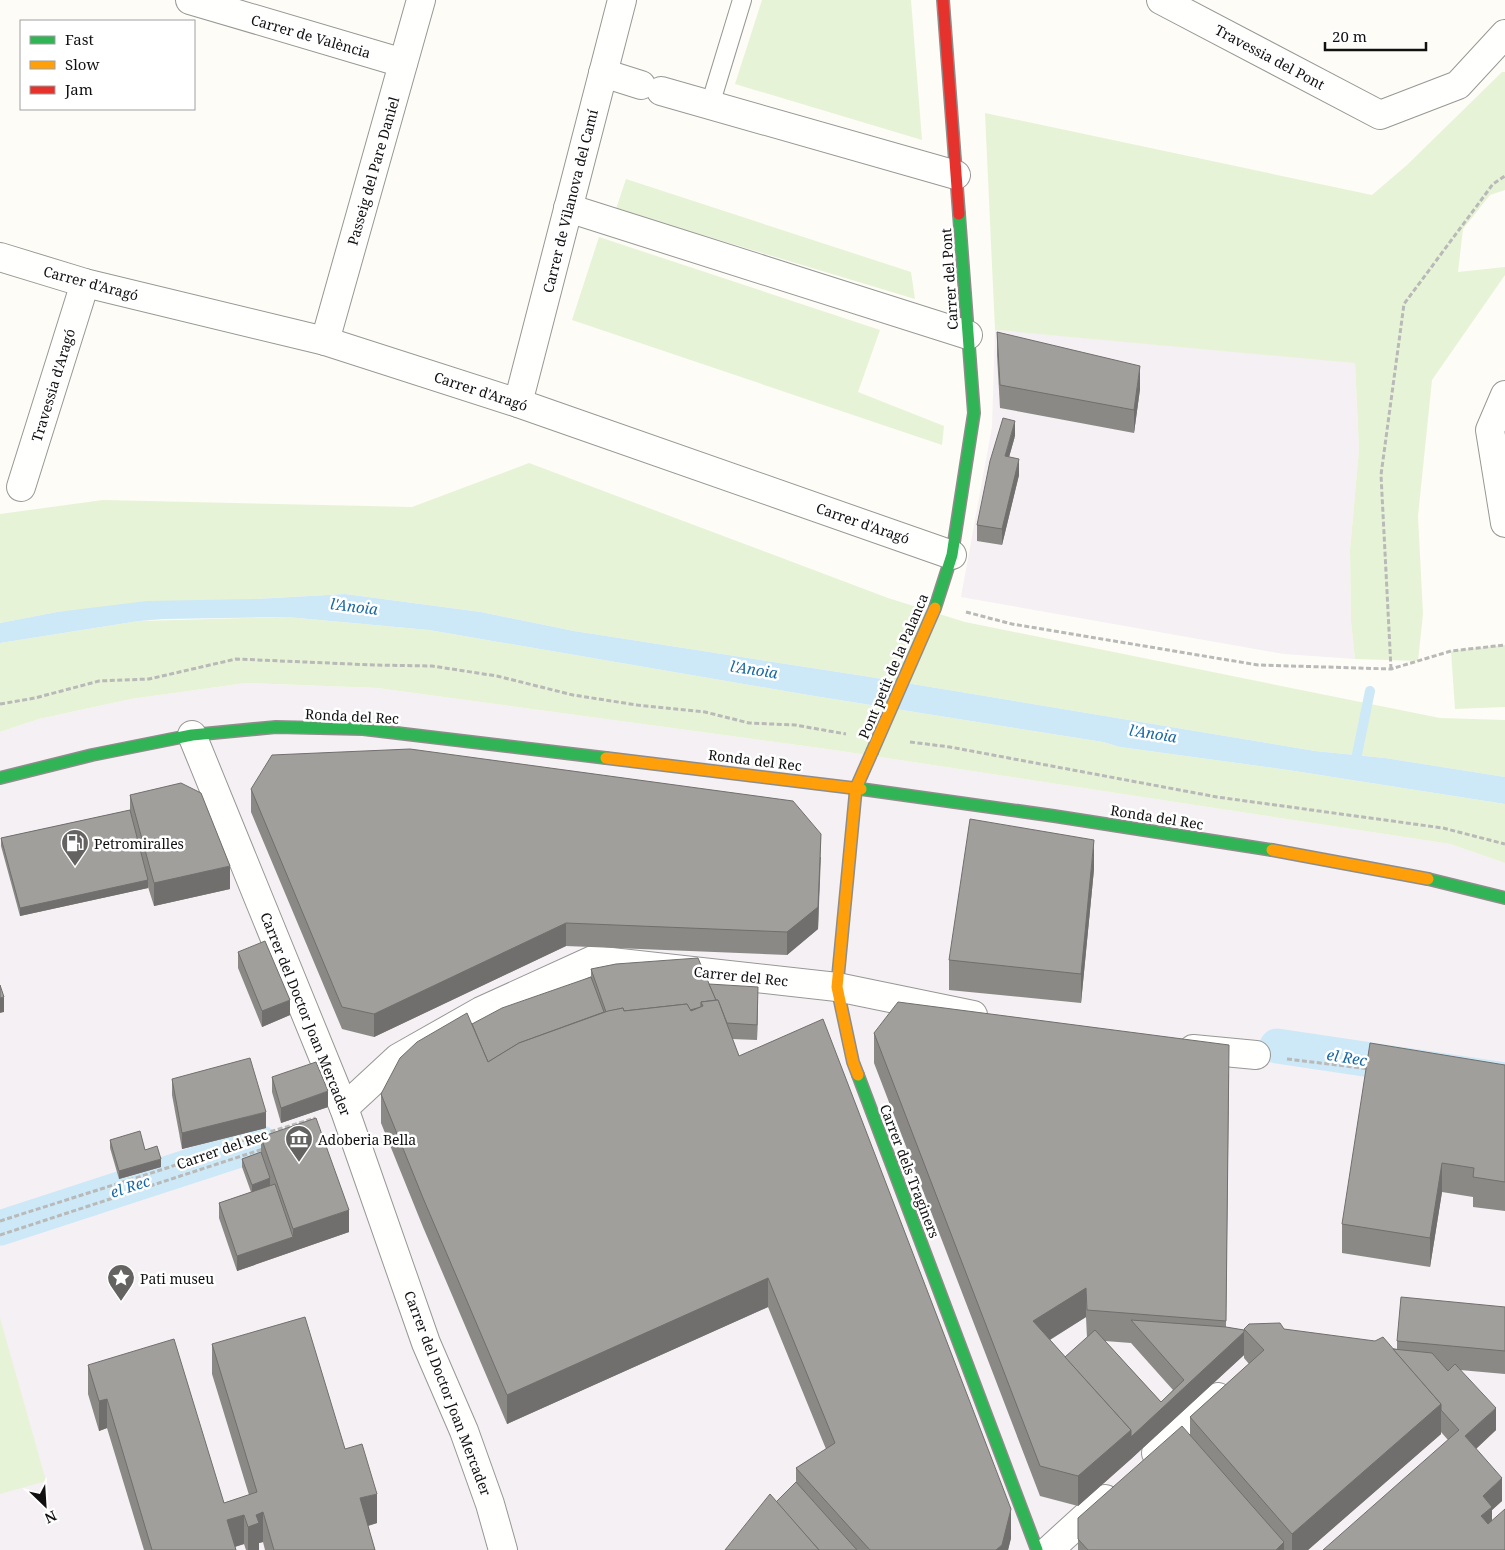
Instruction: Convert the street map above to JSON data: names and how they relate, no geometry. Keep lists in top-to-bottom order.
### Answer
{
  "streets": {
    "street": [
      "Carrer de València",
      "Travessia del Pont",
      "Passeig del Pare Daniel",
      "Carrer de Vilanova del Camí",
      "Carrer del Pont",
      "Carrer d'Aragó",
      "Travessia d'Aragó",
      "Pont petit de la Palanca",
      "Ronda del Rec",
      "Carrer del Rec",
      "Carrer del Doctor Joan Mercader",
      "Carrer dels Traginers"
    ]
  },
  "crossings": [
    ["Carrer de València", "Passeig del Pare Daniel"],
    ["Passeig del Pare Daniel", "Carrer d'Aragó"],
    ["Carrer de Vilanova del Camí", "Carrer d'Aragó"],
    ["Carrer del Pont", "Carrer d'Aragó"],
    ["Carrer del Pont", "Pont petit de la Palanca"],
    ["Carrer d'Aragó", "Travessia d'Aragó"],
    ["Carrer d'Aragó", "Pont petit de la Palanca"],
    ["Pont petit de la Palanca", "Ronda del Rec"],
    ["Pont petit de la Palanca", "Carrer dels Traginers"],
    ["Ronda del Rec", "Carrer del Doctor Joan Mercader"],
    ["Ronda del Rec", "Carrer dels Traginers"],
    ["Carrer del Rec", "Carrer del Doctor Joan Mercader"],
    ["Carrer del Rec", "Carrer dels Traginers"]
  ],
  "water": ["l'Anoia", "el Rec"],
  "places": {
    "fuel station": ["Petromiralles"],
    "museum": ["Adoberia Bella"],
    "place": ["Pati museu"]
  },
  "legend": ["Fast", "Slow", "Jam"],
  "scale_bar": "20 m",
  "north": "bottom right"
}
